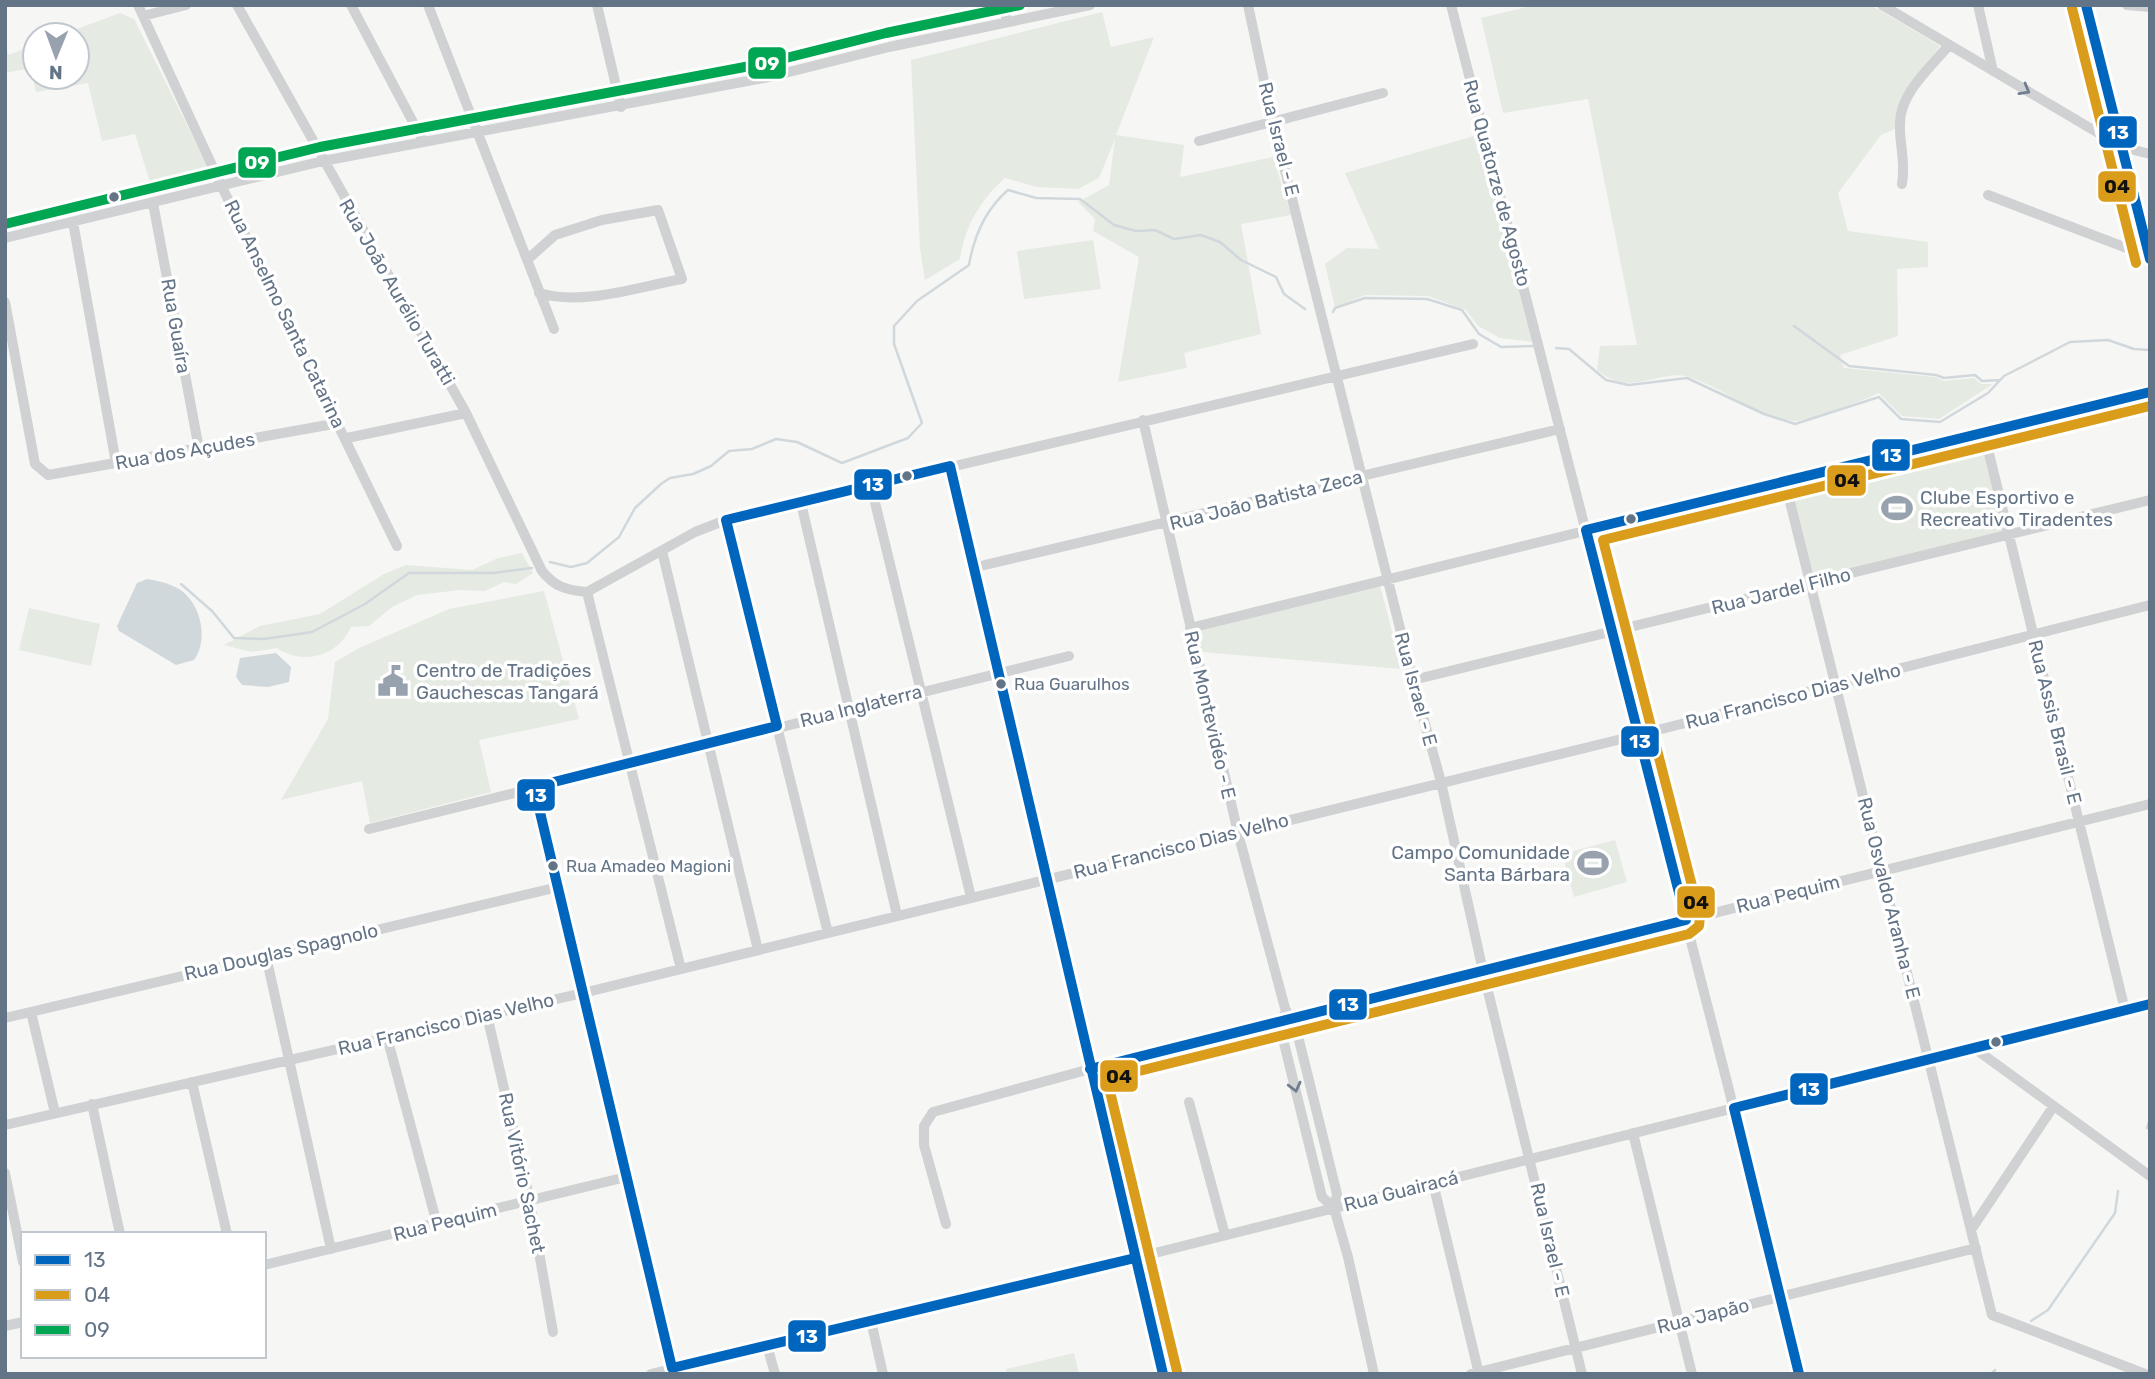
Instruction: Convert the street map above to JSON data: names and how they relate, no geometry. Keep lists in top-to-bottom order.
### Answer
{
  "streets": {
    "street": [
      "Rua Israel - E",
      "Rua Quatorze de Agosto",
      "Rua João Aurélio Turatti",
      "Rua Anselmo Santa Catarina",
      "Rua Guaíra",
      "Rua dos Açudes",
      "Rua João Batista Zeca",
      "Rua Jardel Filho",
      "Rua Francisco Dias Velho",
      "Rua Inglaterra",
      "Rua Montevidéo - E",
      "Rua Assis Brasil - E",
      "Rua Pequim",
      "Rua Osvaldo Aranha - E",
      "Rua Douglas Spagnolo",
      "Rua Vitório Sachet",
      "Rua Guairacá",
      "Rua Japão"
    ]
  },
  "crossings": [
    ["Rua Israel - E", "Rua João Batista Zeca"],
    ["Rua Israel - E", "Rua Jardel Filho"],
    ["Rua Israel - E", "Rua Francisco Dias Velho"],
    ["Rua Israel - E", "Rua Pequim"],
    ["Rua Israel - E", "Rua Guairacá"],
    ["Rua Israel - E", "Rua Japão"],
    ["Rua Quatorze de Agosto", "Rua João Batista Zeca"],
    ["Rua Quatorze de Agosto", "Rua Jardel Filho"],
    ["Rua Quatorze de Agosto", "Rua Francisco Dias Velho"],
    ["Rua Quatorze de Agosto", "Rua Pequim"],
    ["Rua Quatorze de Agosto", "Rua Guairacá"],
    ["Rua Quatorze de Agosto", "Rua Japão"],
    ["Rua Anselmo Santa Catarina", "Rua dos Açudes"],
    ["Rua Guaíra", "Rua dos Açudes"],
    ["Rua João Batista Zeca", "Rua Montevidéo - E"],
    ["Rua Jardel Filho", "Rua Assis Brasil - E"],
    ["Rua Jardel Filho", "Rua Osvaldo Aranha - E"],
    ["Rua Francisco Dias Velho", "Rua Montevidéo - E"],
    ["Rua Francisco Dias Velho", "Rua Assis Brasil - E"],
    ["Rua Francisco Dias Velho", "Rua Osvaldo Aranha - E"],
    ["Rua Francisco Dias Velho", "Rua Vitório Sachet"],
    ["Rua Montevidéo - E", "Rua Pequim"],
    ["Rua Montevidéo - E", "Rua Guairacá"],
    ["Rua Assis Brasil - E", "Rua Pequim"],
    ["Rua Assis Brasil - E", "Rua Guairacá"],
    ["Rua Pequim", "Rua Osvaldo Aranha - E"],
    ["Rua Pequim", "Rua Vitório Sachet"],
    ["Rua Osvaldo Aranha - E", "Rua Guairacá"],
    ["Rua Osvaldo Aranha - E", "Rua Japão"]
  ],
  "places": {
    "sports": ["Clube Esportivo e Recreativo Tiradentes", "Campo Comunidade Santa Bárbara"],
    "public building": ["Centro de Tradições Gauchescas Tangará"],
    "other": ["Rua Guarulhos", "Rua Amadeo Magioni"]
  },
  "lines": ["transit line 13", "transit line 09", "transit line 04"],
  "legend": ["13", "04", "09"],
  "north": "bottom"
}
